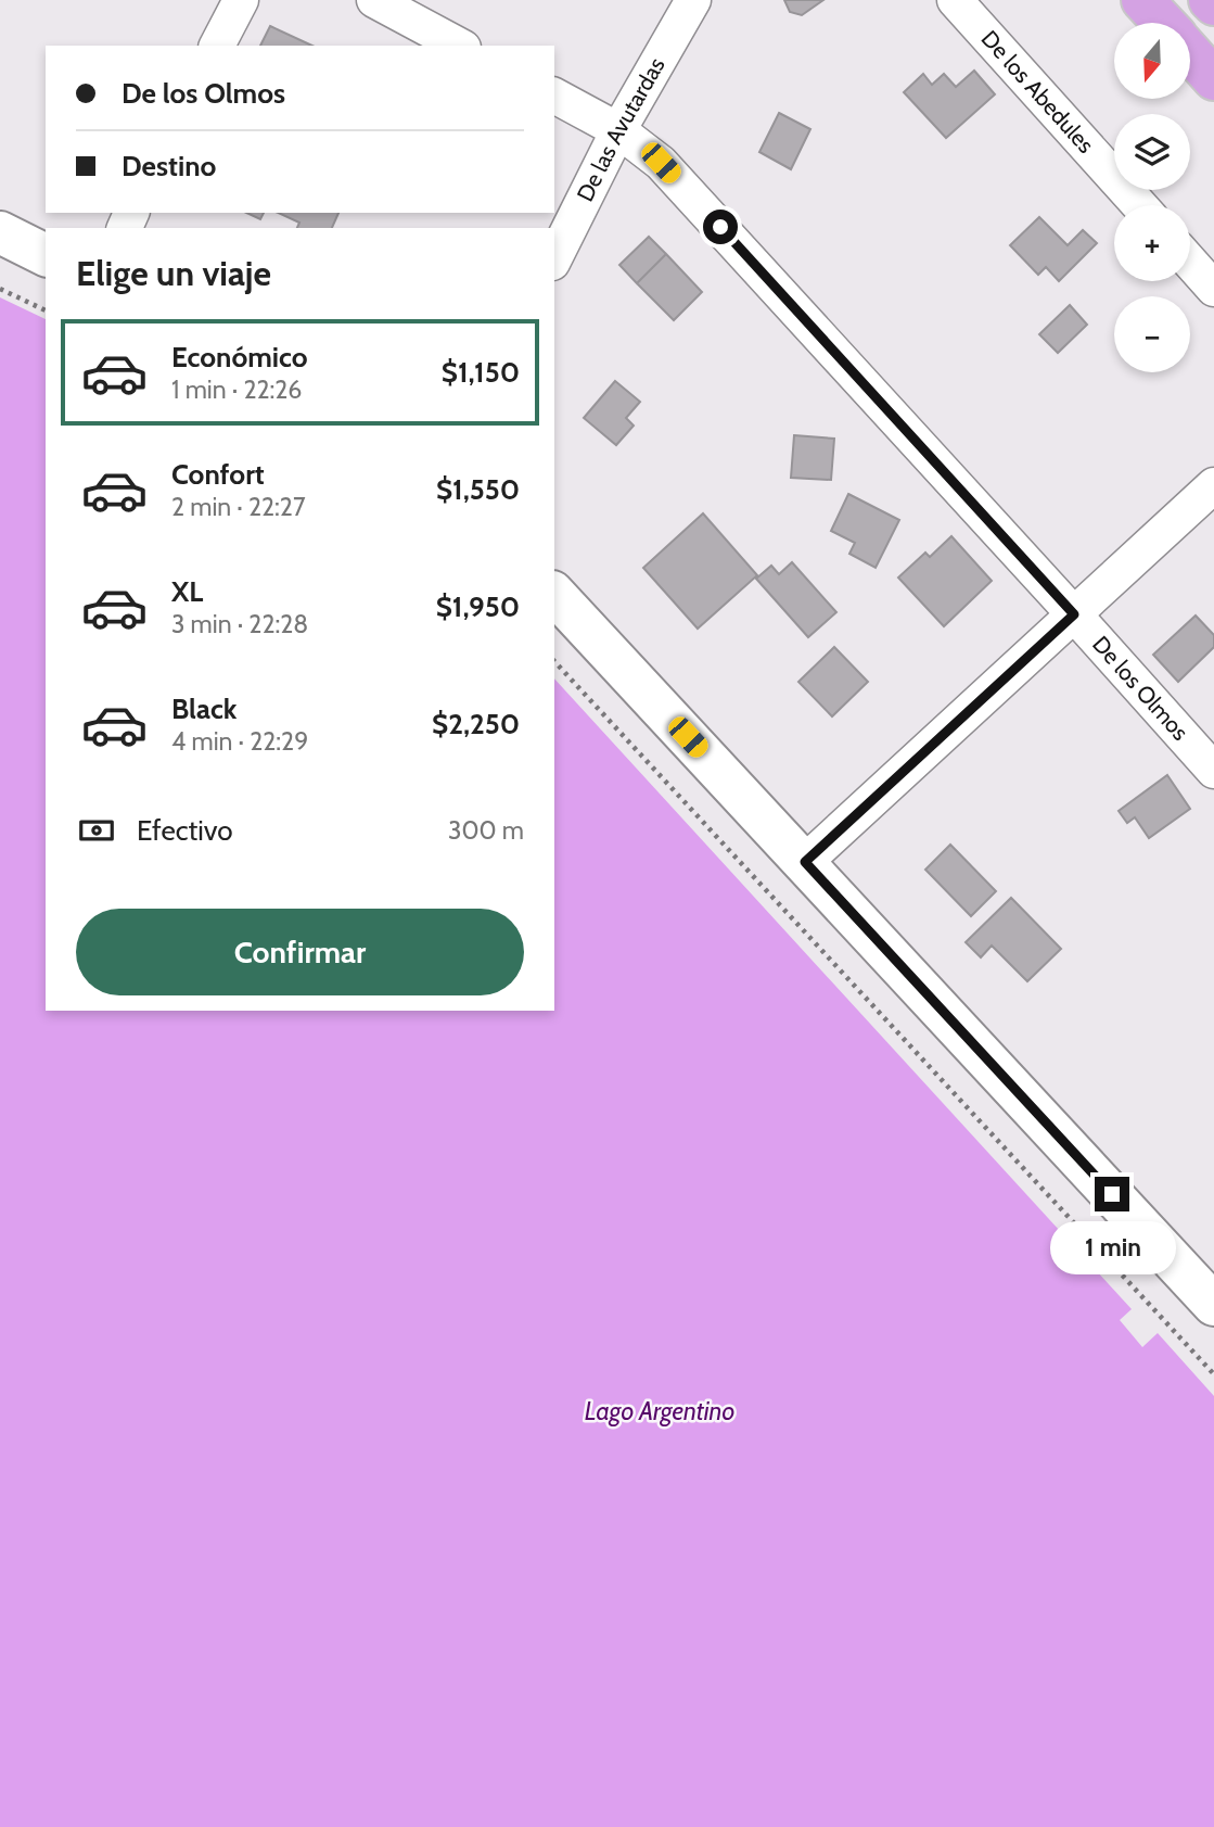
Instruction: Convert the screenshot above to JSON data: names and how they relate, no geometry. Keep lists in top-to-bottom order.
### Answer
{
  "streets": {
    "street": ["De los Abedules", "De las Avutardas", "De los Olmos"]
  },
  "crossings": [
    ["De las Avutardas", "De los Olmos"]
  ],
  "water": ["Lago Argentino"],
  "north": "bottom",
  "page": {
    "map_buttons": ["+", "−"],
    "banner": ["De los Olmos", "Destino"],
    "heading": "Elige un viaje",
    "list": [
      {
        "name": "Económico",
        "note": "1 min · 22:26",
        "value": "$1,150"
      },
      {
        "name": "Confort",
        "note": "2 min · 22:27",
        "value": "$1,550"
      },
      {
        "name": "XL",
        "note": "3 min · 22:28",
        "value": "$1,950"
      },
      {
        "name": "Black",
        "note": "4 min · 22:29",
        "value": "$2,250"
      }
    ],
    "pay": ["Efectivo", "300 m"],
    "buttons": "Confirmar",
    "bubble": "1 min"
  }
}
